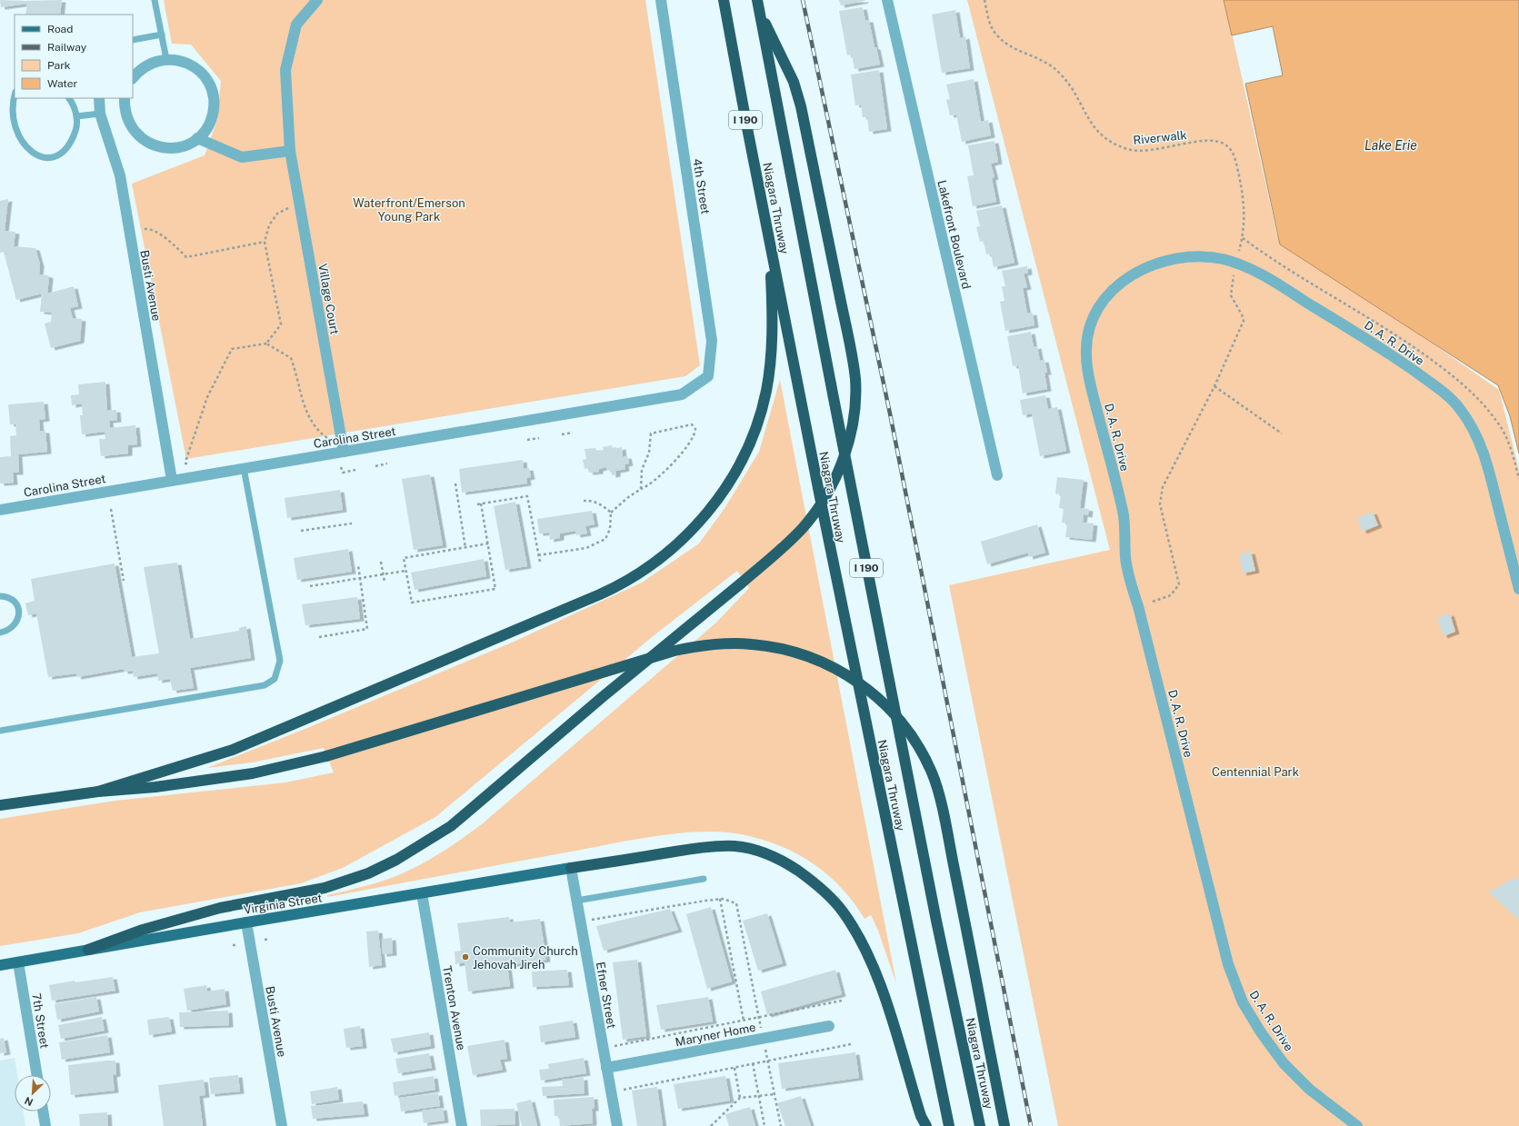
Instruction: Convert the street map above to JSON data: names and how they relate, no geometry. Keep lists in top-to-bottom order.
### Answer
{
  "streets": {
    "highway": ["I 190", "Niagara Thruway"],
    "main road": ["Virginia Street"],
    "street": [
      "4th Street",
      "Lakefront Boulevard",
      "Busti Avenue",
      "Village Court",
      "D. A. R. Drive",
      "Carolina Street",
      "Efner Street",
      "Trenton Avenue",
      "7th Street",
      "Maryner Home"
    ],
    "path": ["Riverwalk"]
  },
  "crossings": [
    ["4th Street", "Carolina Street"],
    ["Busti Avenue", "Carolina Street"],
    ["Busti Avenue", "Virginia Street"],
    ["Village Court", "Carolina Street"],
    ["Virginia Street", "Efner Street"],
    ["Virginia Street", "Trenton Avenue"],
    ["Virginia Street", "7th Street"],
    ["Efner Street", "Maryner Home"]
  ],
  "water": ["Lake Erie"],
  "parks": ["Waterfront/Emerson Young Park", "Centennial Park"],
  "places": ["Community Church Jehovah Jireh"],
  "legend": [
    "Road",
    "Railway",
    "Park",
    "Water"
  ],
  "north": "bottom left"
}
